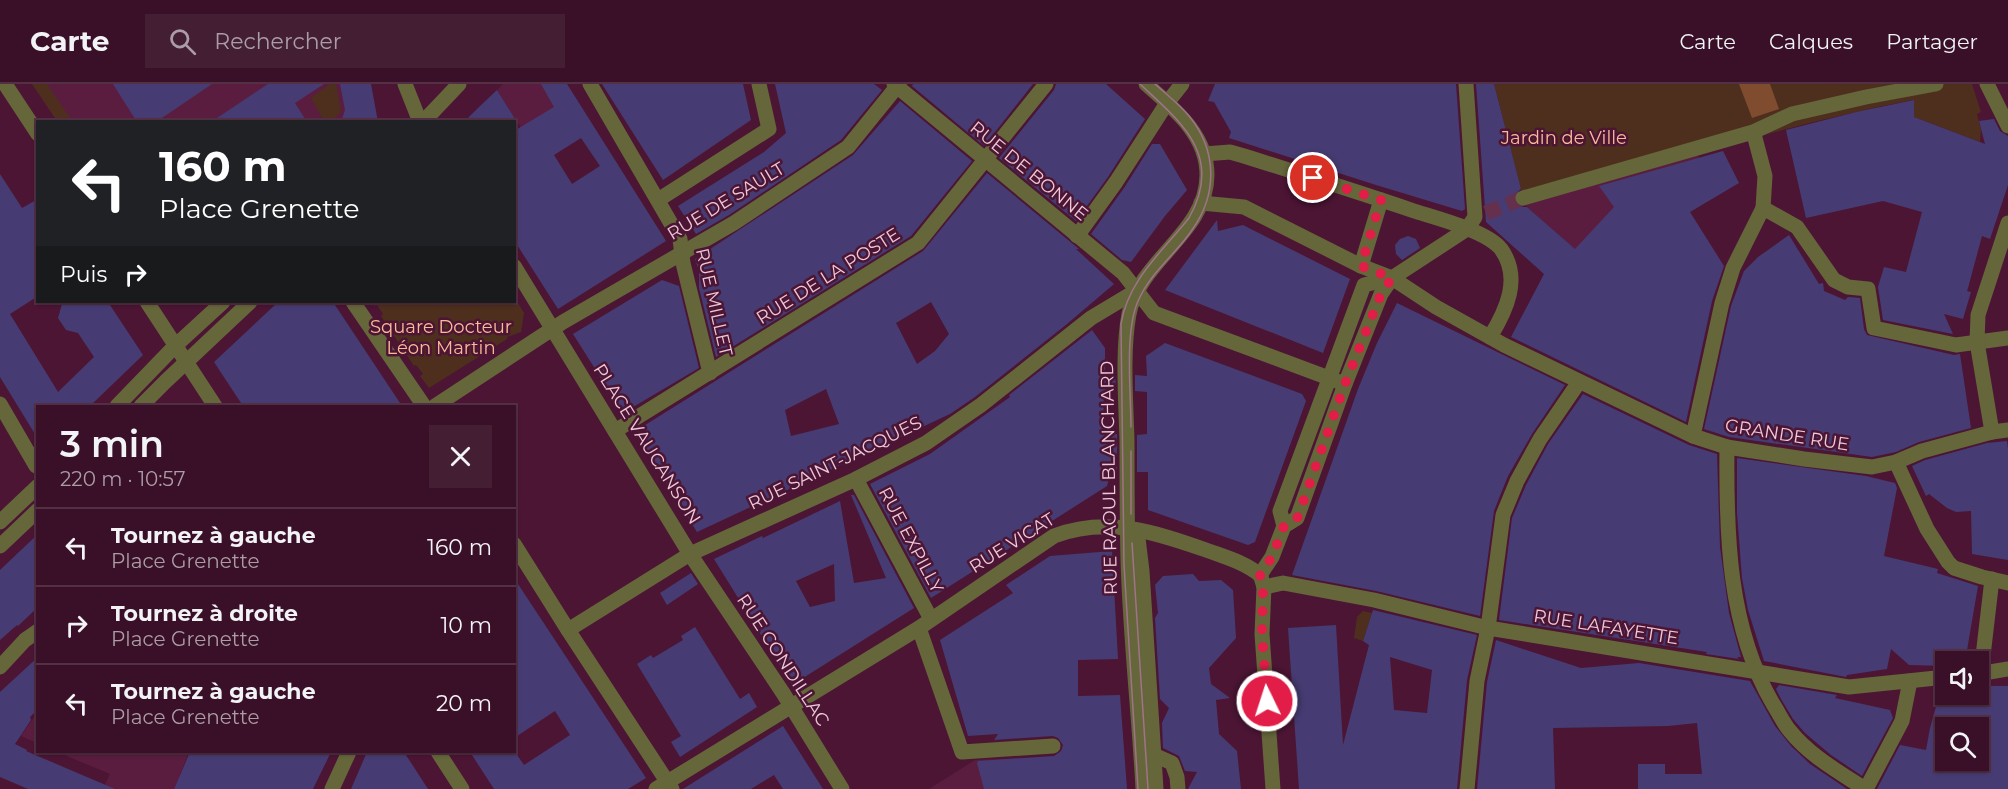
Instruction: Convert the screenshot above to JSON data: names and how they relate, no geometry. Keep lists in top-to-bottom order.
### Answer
{
  "streets": {
    "street": [
      "RUE DE BONNE",
      "RUE DE SAULT",
      "RUE DE LA POSTE",
      "RUE MILLET",
      "GRANDE RUE",
      "PLACE VAUCANSON",
      "RUE SAINT-JACQUES",
      "RUE RAOUL BLANCHARD",
      "RUE EXPILLY",
      "RUE VICAT",
      "RUE LAFAYETTE",
      "RUE CONDILLAC"
    ]
  },
  "crossings": [
    ["RUE DE BONNE", "RUE DE SAULT"],
    ["RUE DE BONNE", "RUE DE LA POSTE"],
    ["RUE DE BONNE", "RUE SAINT-JACQUES"],
    ["RUE DE BONNE", "RUE RAOUL BLANCHARD"],
    ["RUE DE SAULT", "RUE MILLET"],
    ["RUE DE SAULT", "PLACE VAUCANSON"],
    ["RUE DE LA POSTE", "RUE MILLET"],
    ["RUE DE LA POSTE", "PLACE VAUCANSON"],
    ["GRANDE RUE", "RUE RAOUL BLANCHARD"],
    ["PLACE VAUCANSON", "RUE SAINT-JACQUES"],
    ["PLACE VAUCANSON", "RUE CONDILLAC"],
    ["RUE SAINT-JACQUES", "RUE RAOUL BLANCHARD"],
    ["RUE SAINT-JACQUES", "RUE EXPILLY"],
    ["RUE SAINT-JACQUES", "RUE CONDILLAC"],
    ["RUE RAOUL BLANCHARD", "RUE VICAT"],
    ["RUE EXPILLY", "RUE VICAT"],
    ["RUE VICAT", "RUE CONDILLAC"]
  ],
  "parks": ["Jardin de Ville", "Square Docteur Léon Martin"],
  "page": {
    "header": "Carte",
    "search": "Rechercher",
    "nav": ["Carte", "Calques", "Partager"],
    "turn": ["160 m", "Place Grenette"],
    "then": "Puis",
    "heading": ["3 min", "220 m · 10:57"],
    "list": [
      {
        "name": "Tournez à gauche",
        "note": "Place Grenette",
        "value": "160 m"
      },
      {
        "name": "Tournez à droite",
        "note": "Place Grenette",
        "value": "10 m"
      },
      {
        "name": "Tournez à gauche",
        "note": "Place Grenette",
        "value": "20 m"
      }
    ]
  }
}
